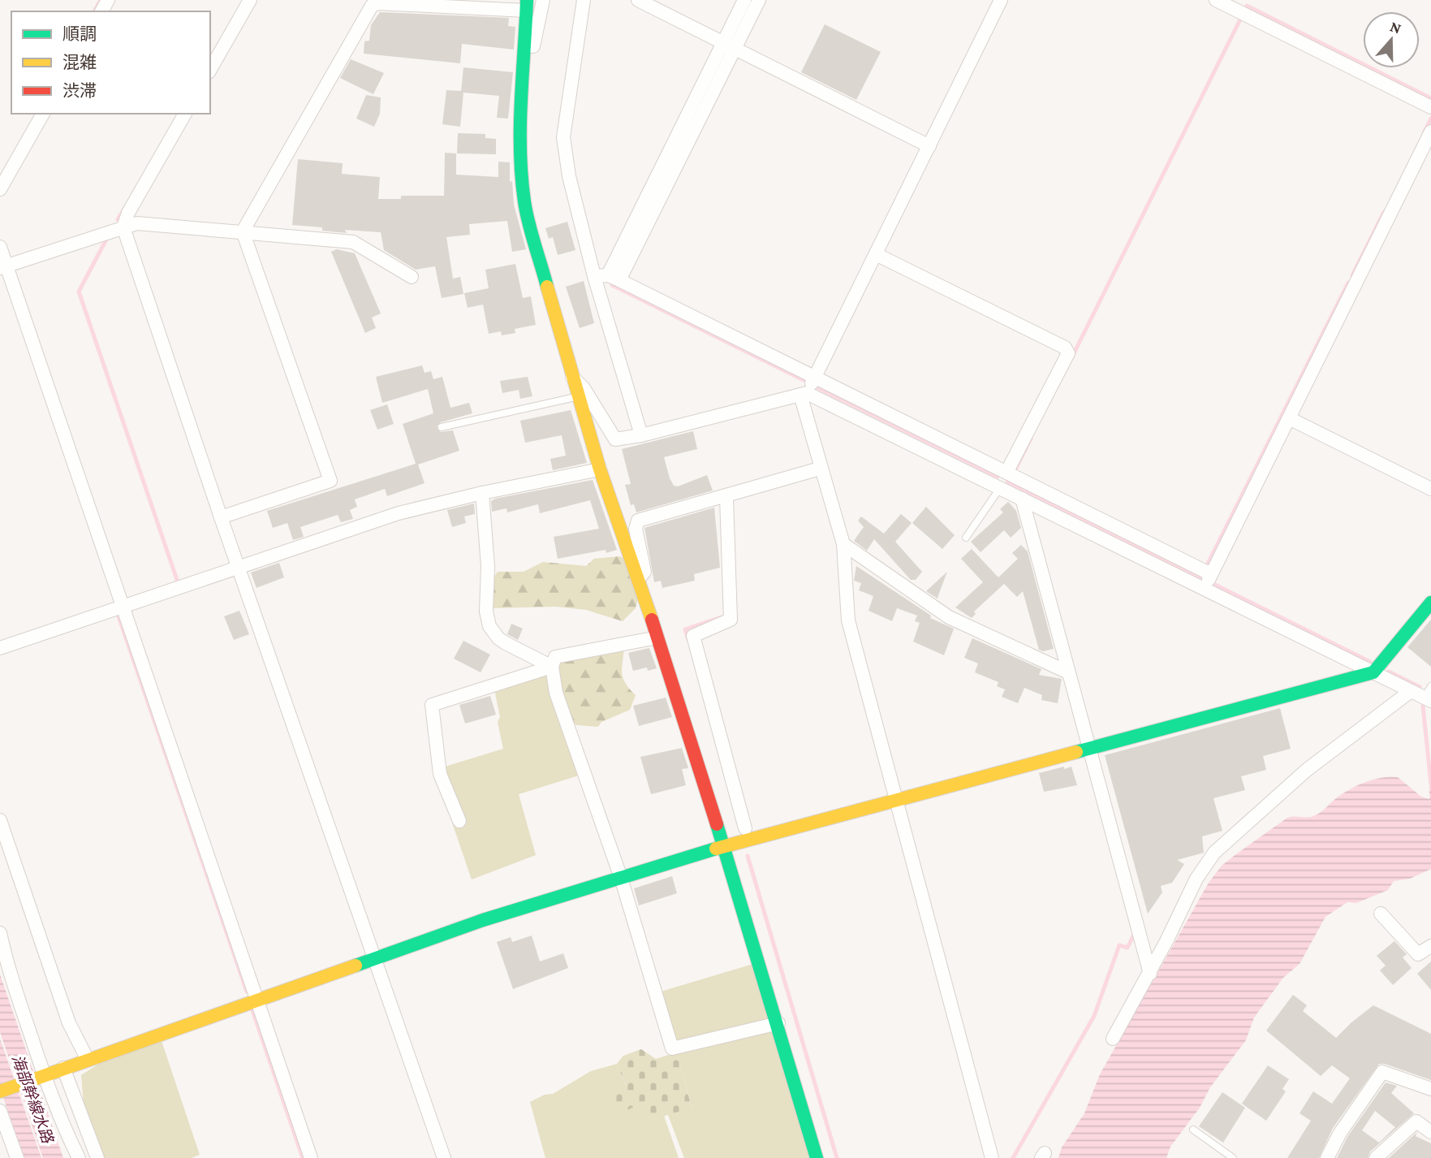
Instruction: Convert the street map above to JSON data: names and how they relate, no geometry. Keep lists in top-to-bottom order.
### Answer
{
  "water": ["海部幹線水路"],
  "legend": ["順調", "混雑", "渋滞"],
  "north": "top"
}
